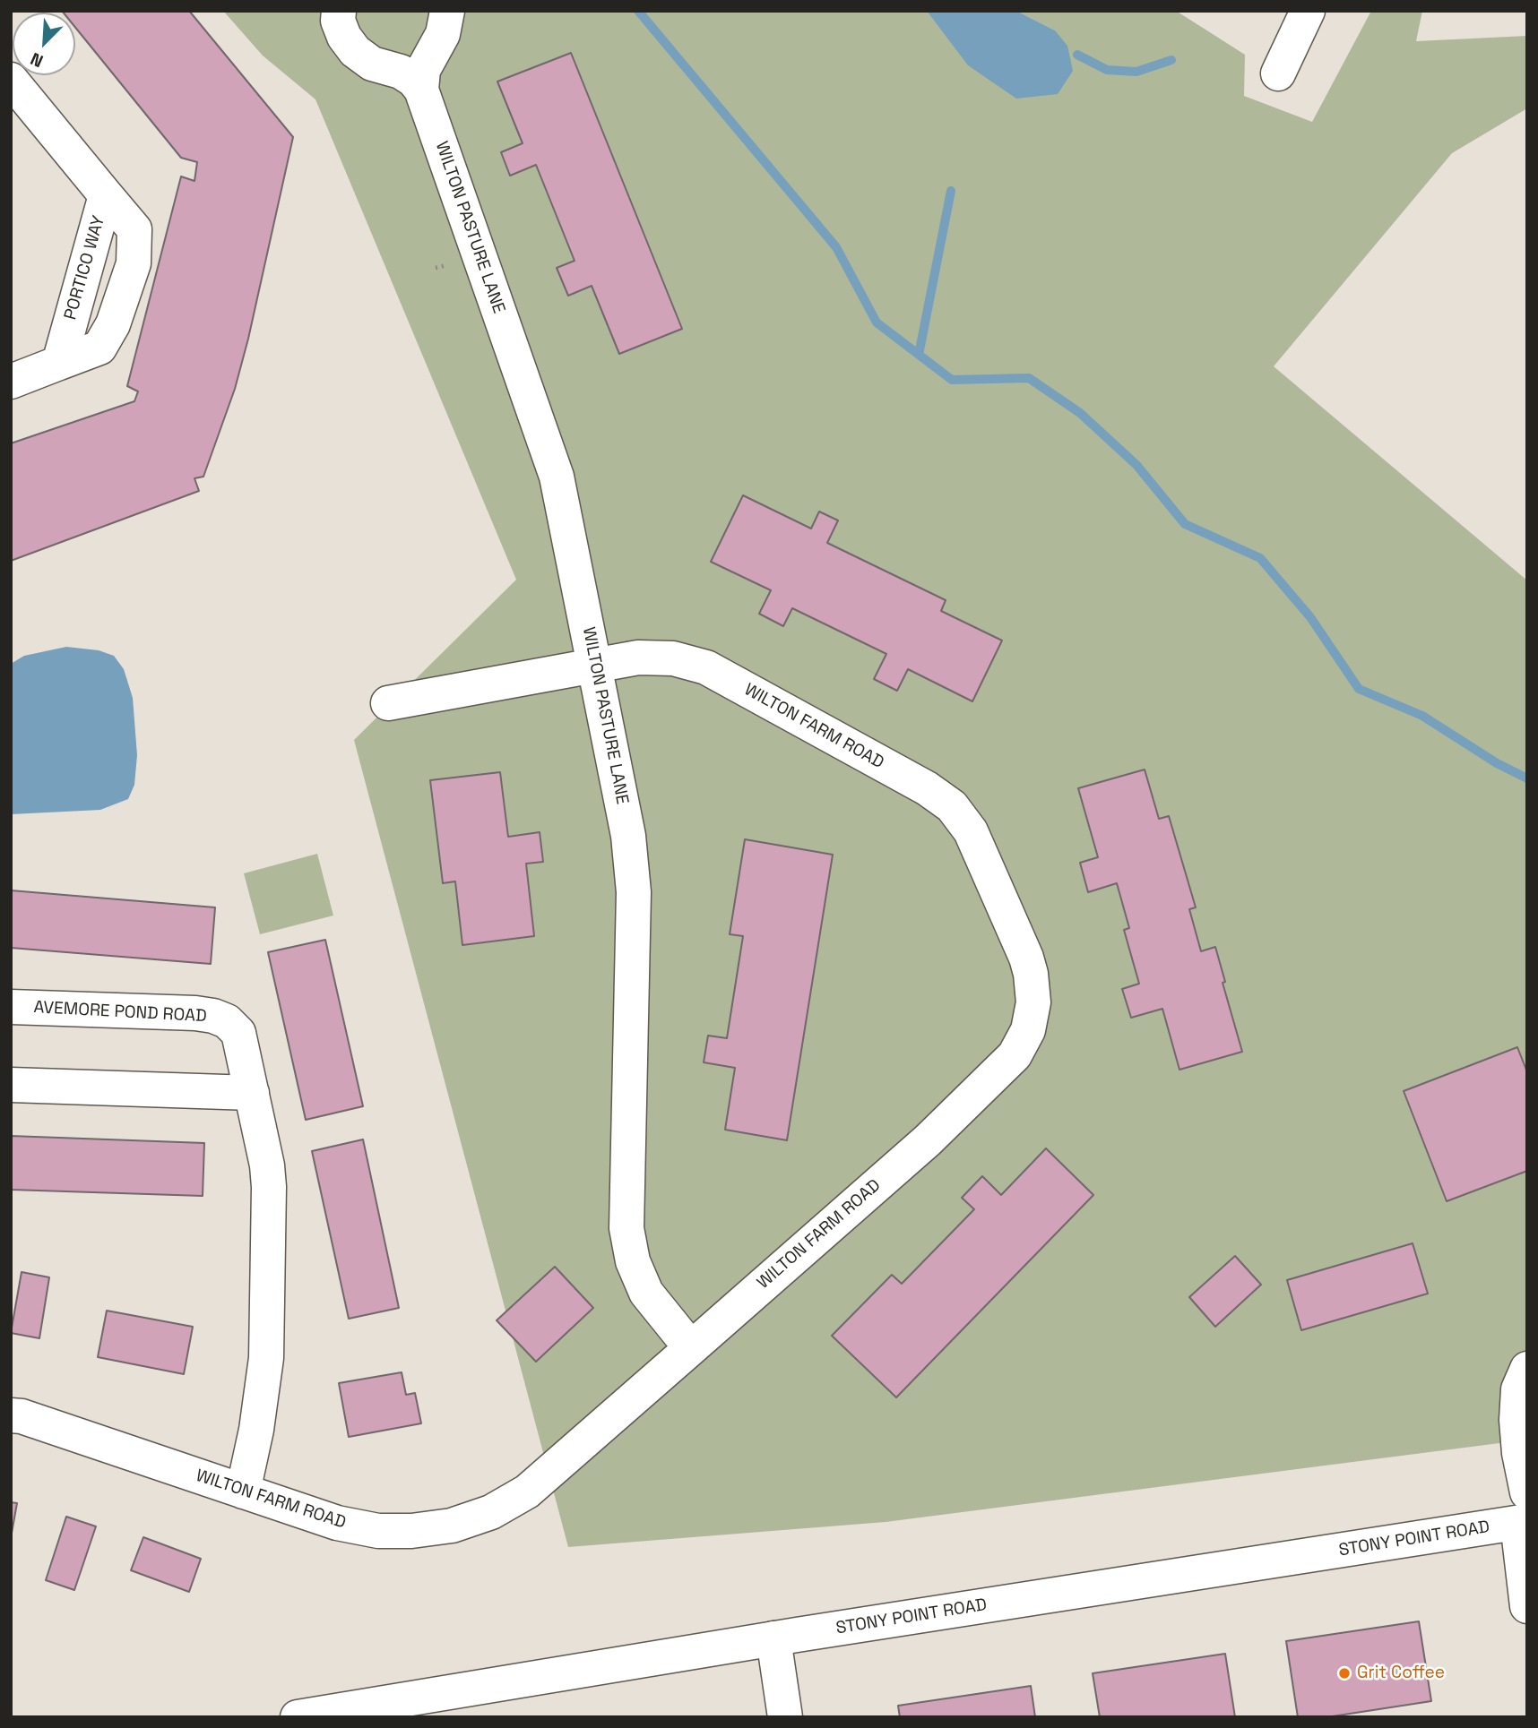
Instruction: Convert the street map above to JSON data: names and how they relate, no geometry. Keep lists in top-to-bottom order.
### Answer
{
  "streets": {
    "street": [
      "WILTON PASTURE LANE",
      "PORTICO WAY",
      "WILTON FARM ROAD",
      "AVEMORE POND ROAD",
      "STONY POINT ROAD"
    ]
  },
  "crossings": [
    ["WILTON PASTURE LANE", "WILTON FARM ROAD"],
    ["WILTON FARM ROAD", "AVEMORE POND ROAD"]
  ],
  "places": ["Grit Coffee"],
  "north": "bottom left"
}
